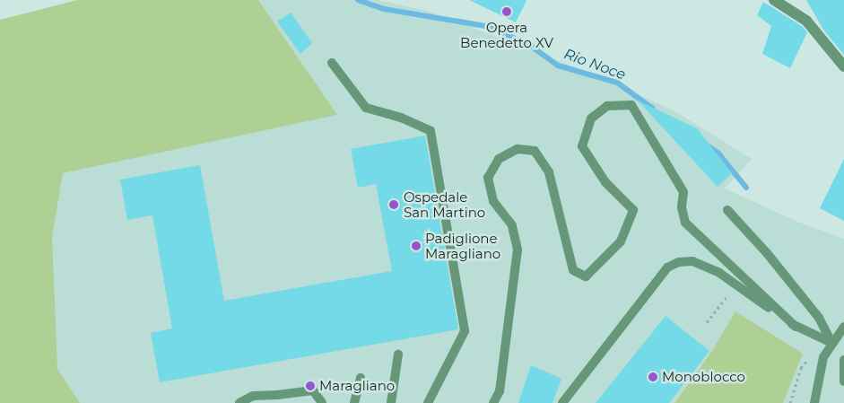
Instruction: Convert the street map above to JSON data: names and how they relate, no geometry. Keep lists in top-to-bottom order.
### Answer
{
  "water": ["Rio Noce"],
  "places": [
    "Opera Benedetto XV",
    "Ospedale San Martino",
    "Padiglione Maragliano",
    "Monoblocco",
    "Maragliano"
  ]
}
